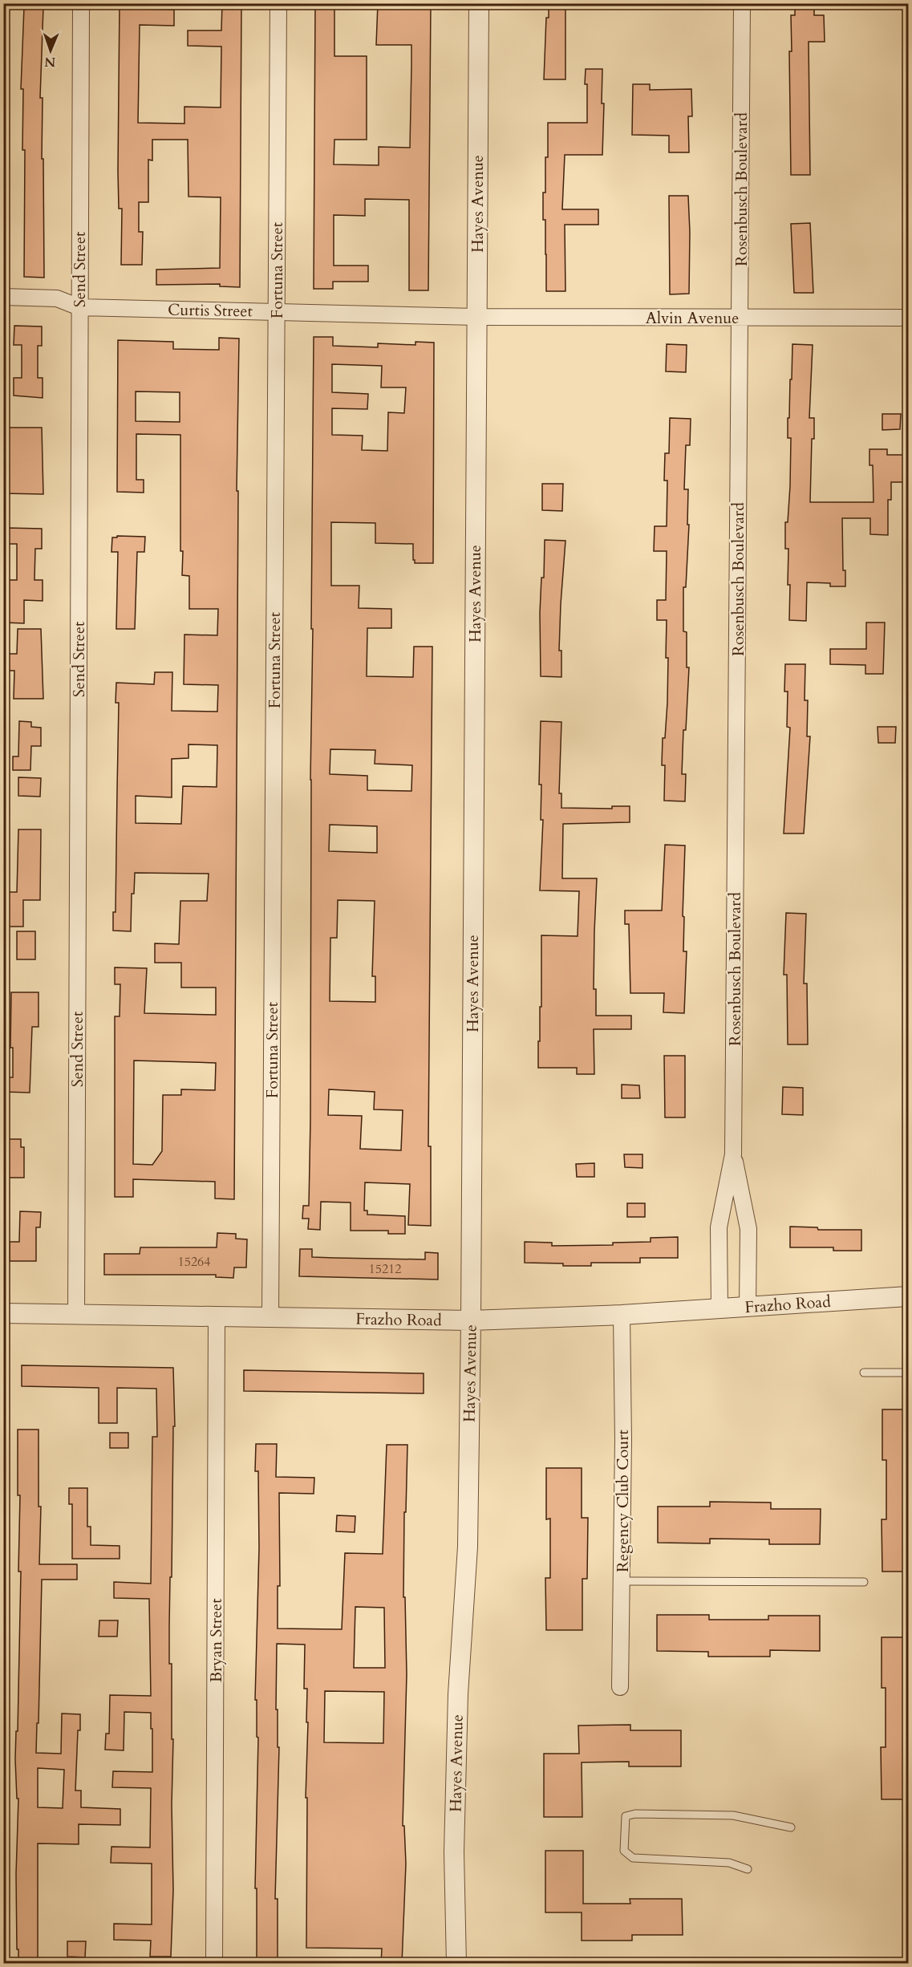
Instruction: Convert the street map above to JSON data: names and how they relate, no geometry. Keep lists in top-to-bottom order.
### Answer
{
  "streets": {
    "street": [
      "Rosenbusch Boulevard",
      "Hayes Avenue",
      "Send Street",
      "Fortuna Street",
      "Curtis Street",
      "Alvin Avenue",
      "Frazho Road",
      "Regency Club Court",
      "Bryan Street"
    ]
  },
  "crossings": [
    ["Rosenbusch Boulevard", "Alvin Avenue"],
    ["Rosenbusch Boulevard", "Frazho Road"],
    ["Hayes Avenue", "Curtis Street"],
    ["Hayes Avenue", "Alvin Avenue"],
    ["Hayes Avenue", "Frazho Road"],
    ["Send Street", "Curtis Street"],
    ["Send Street", "Frazho Road"],
    ["Fortuna Street", "Curtis Street"],
    ["Fortuna Street", "Frazho Road"],
    ["Curtis Street", "Alvin Avenue"],
    ["Frazho Road", "Regency Club Court"],
    ["Frazho Road", "Bryan Street"]
  ],
  "house_numbers": ["15264", "15212"],
  "north": "bottom"
}
